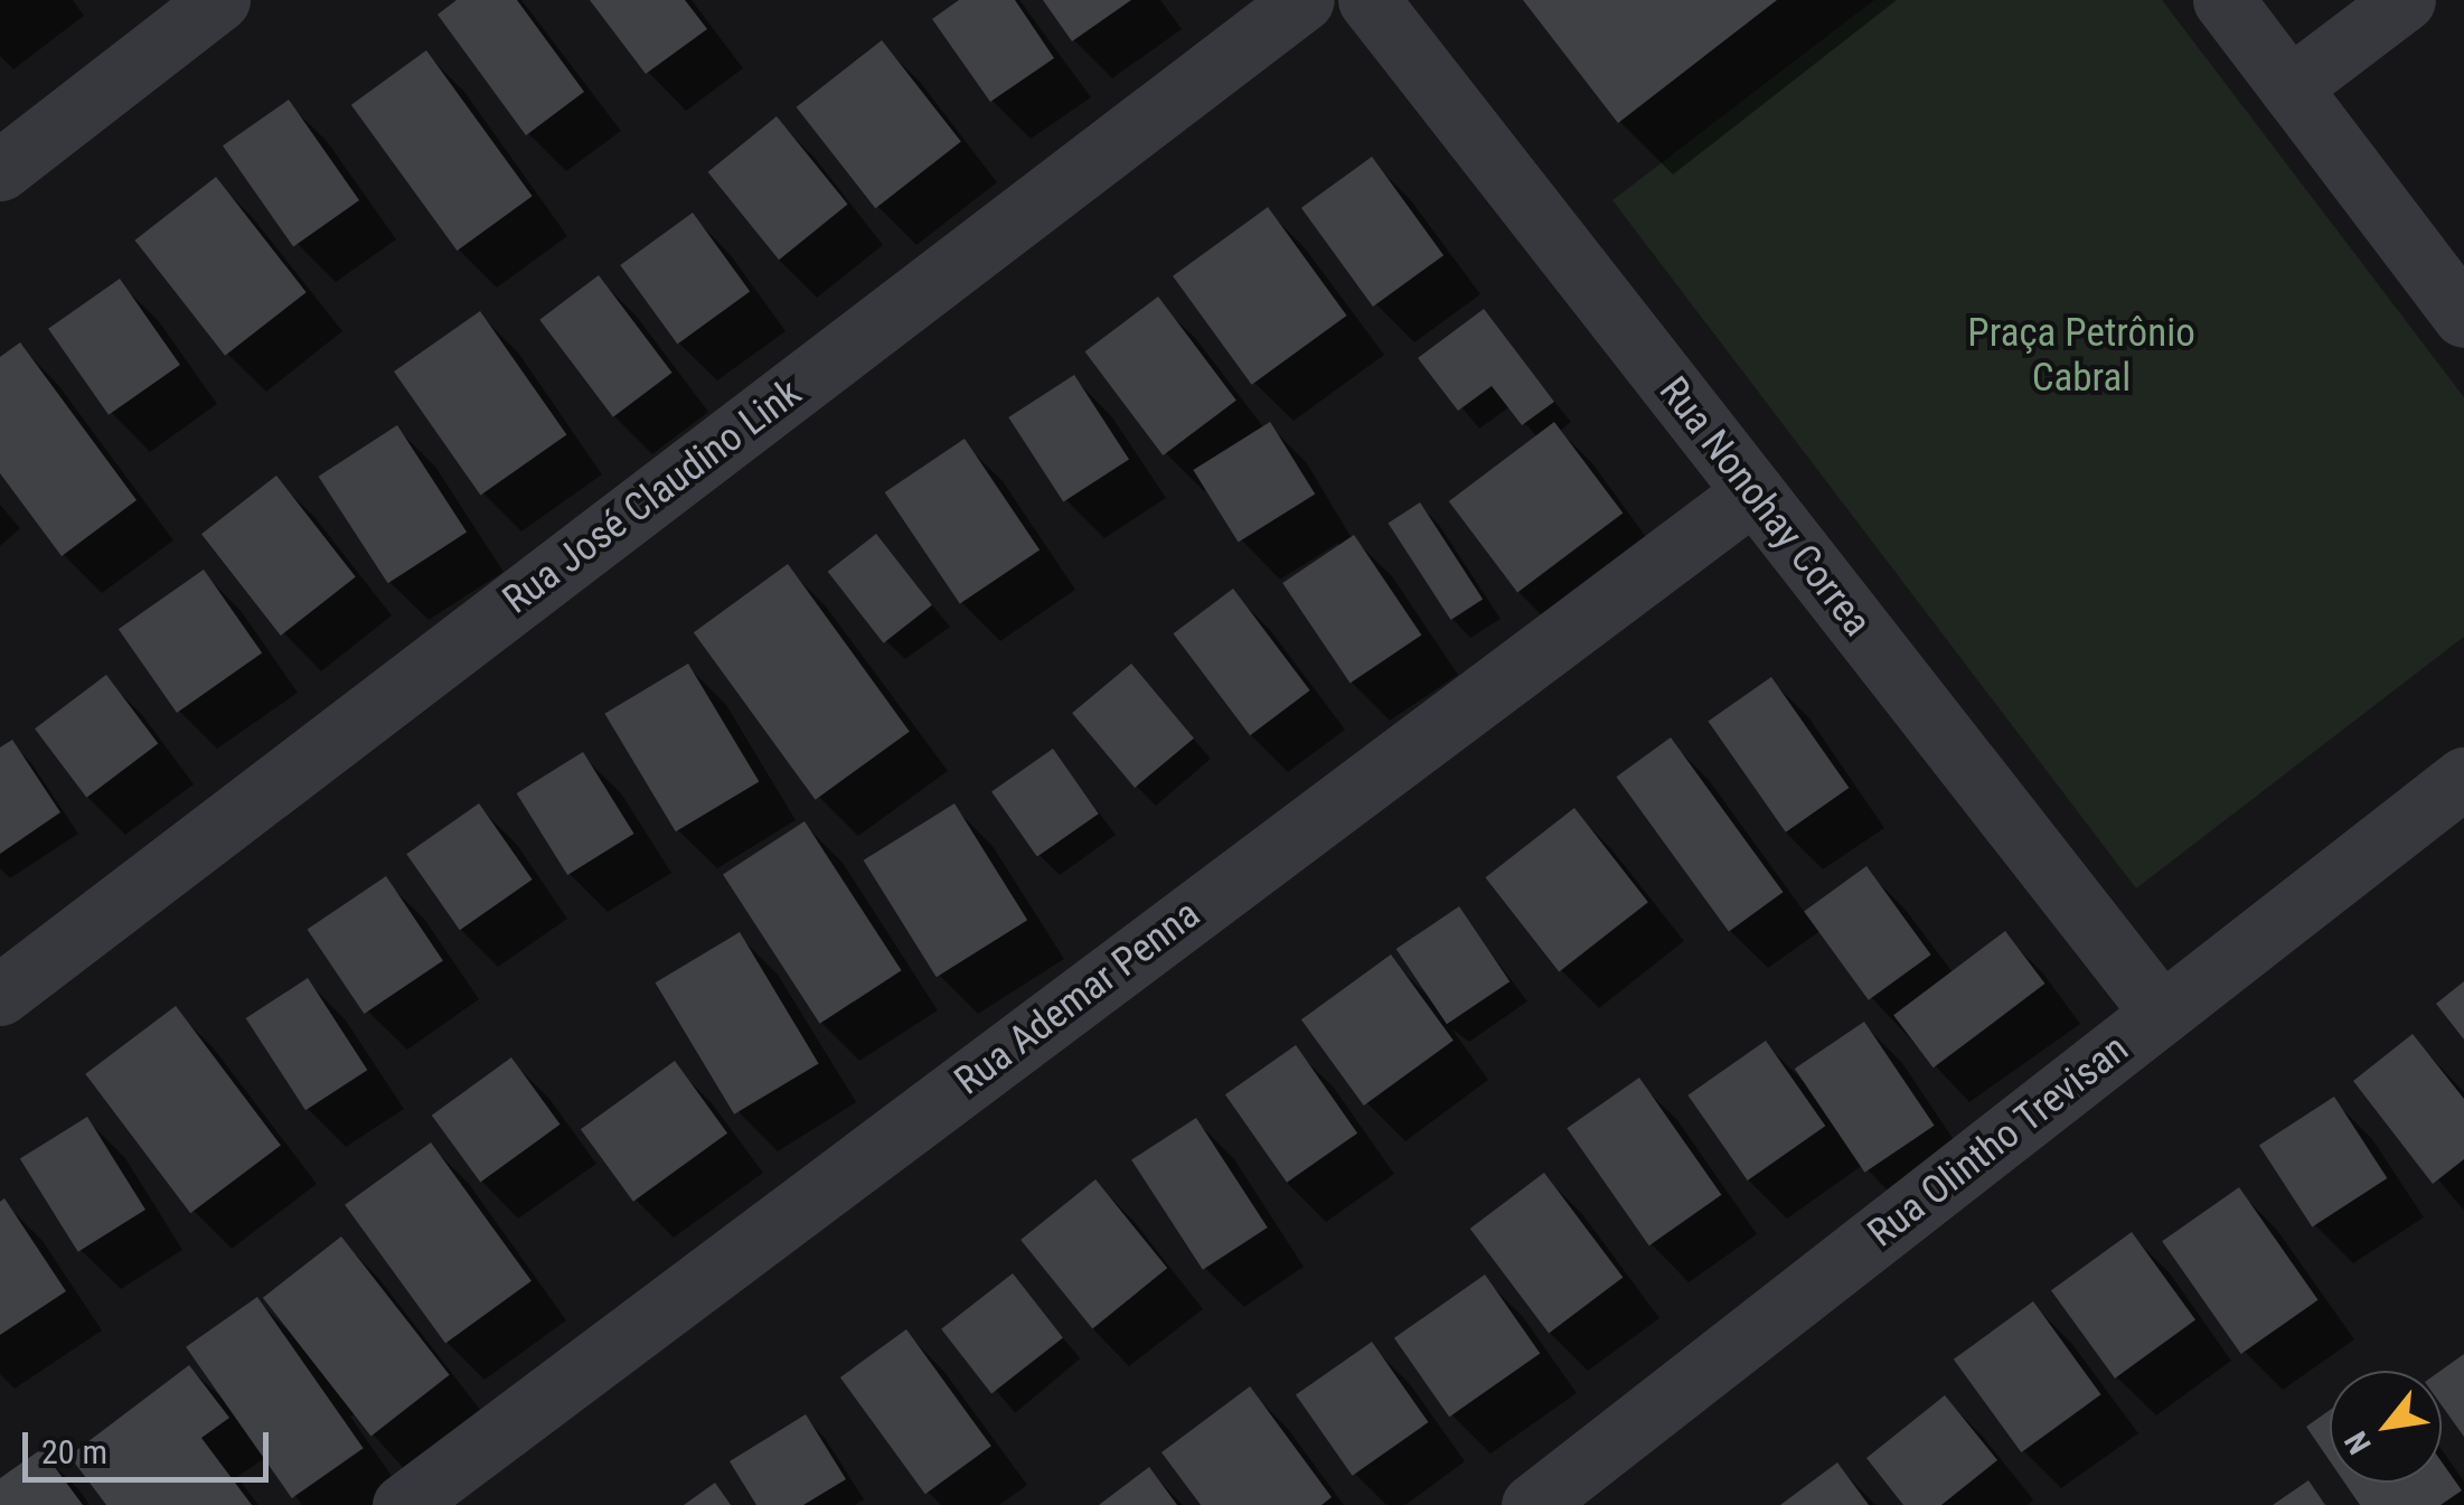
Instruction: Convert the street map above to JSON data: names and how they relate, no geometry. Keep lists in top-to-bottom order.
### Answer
{
  "streets": {
    "street": [
      "Rua José Claudino Link",
      "Rua Nonohay Correa",
      "Rua Ademar Penna",
      "Rua Olintho Trevisan"
    ]
  },
  "crossings": [
    ["Rua Nonohay Correa", "Rua Ademar Penna"],
    ["Rua Nonohay Correa", "Rua Olintho Trevisan"]
  ],
  "parks": ["Praça Petrônio Cabral"],
  "scale_bar": "20 m",
  "north": "bottom left"
}
